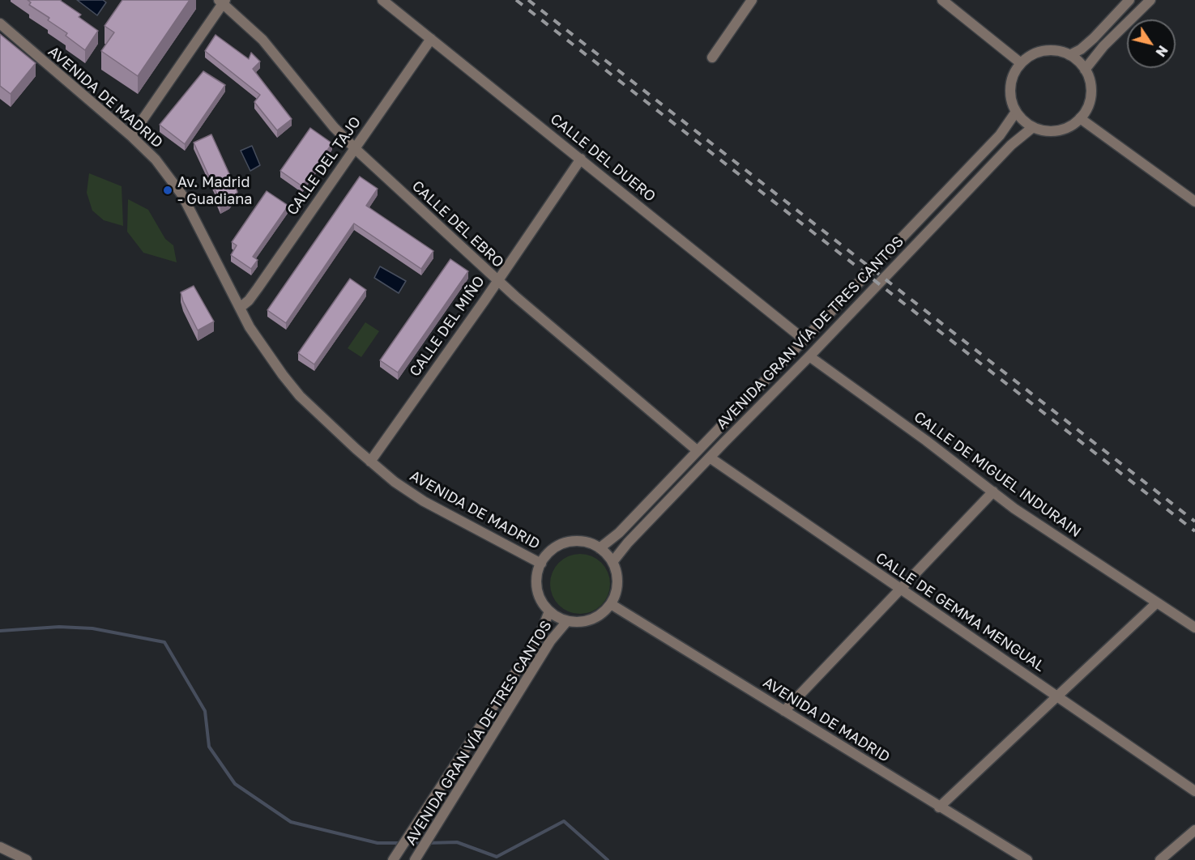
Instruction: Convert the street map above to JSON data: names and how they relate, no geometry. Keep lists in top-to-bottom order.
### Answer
{
  "streets": {
    "street": [
      "AVENIDA DE MADRID",
      "CALLE DEL DUERO",
      "CALLE DEL TAJO",
      "CALLE DEL EBRO",
      "CALLE DEL MIÑO",
      "AVENIDA GRAN VÍA DE TRES CANTOS",
      "CALLE DE MIGUEL INDURAIN",
      "CALLE DE GEMMA MENGUAL"
    ]
  },
  "crossings": [
    ["AVENIDA DE MADRID", "CALLE DEL TAJO"],
    ["AVENIDA DE MADRID", "CALLE DEL MIÑO"],
    ["AVENIDA DE MADRID", "AVENIDA GRAN VÍA DE TRES CANTOS"],
    ["CALLE DEL DUERO", "CALLE DEL TAJO"],
    ["CALLE DEL DUERO", "CALLE DEL MIÑO"],
    ["CALLE DEL DUERO", "AVENIDA GRAN VÍA DE TRES CANTOS"],
    ["CALLE DEL TAJO", "CALLE DEL EBRO"],
    ["CALLE DEL EBRO", "CALLE DEL MIÑO"],
    ["CALLE DEL EBRO", "AVENIDA GRAN VÍA DE TRES CANTOS"],
    ["AVENIDA GRAN VÍA DE TRES CANTOS", "CALLE DE MIGUEL INDURAIN"],
    ["AVENIDA GRAN VÍA DE TRES CANTOS", "CALLE DE GEMMA MENGUAL"]
  ],
  "places": ["Av. Madrid - Guadiana"],
  "north": "bottom right"
}
